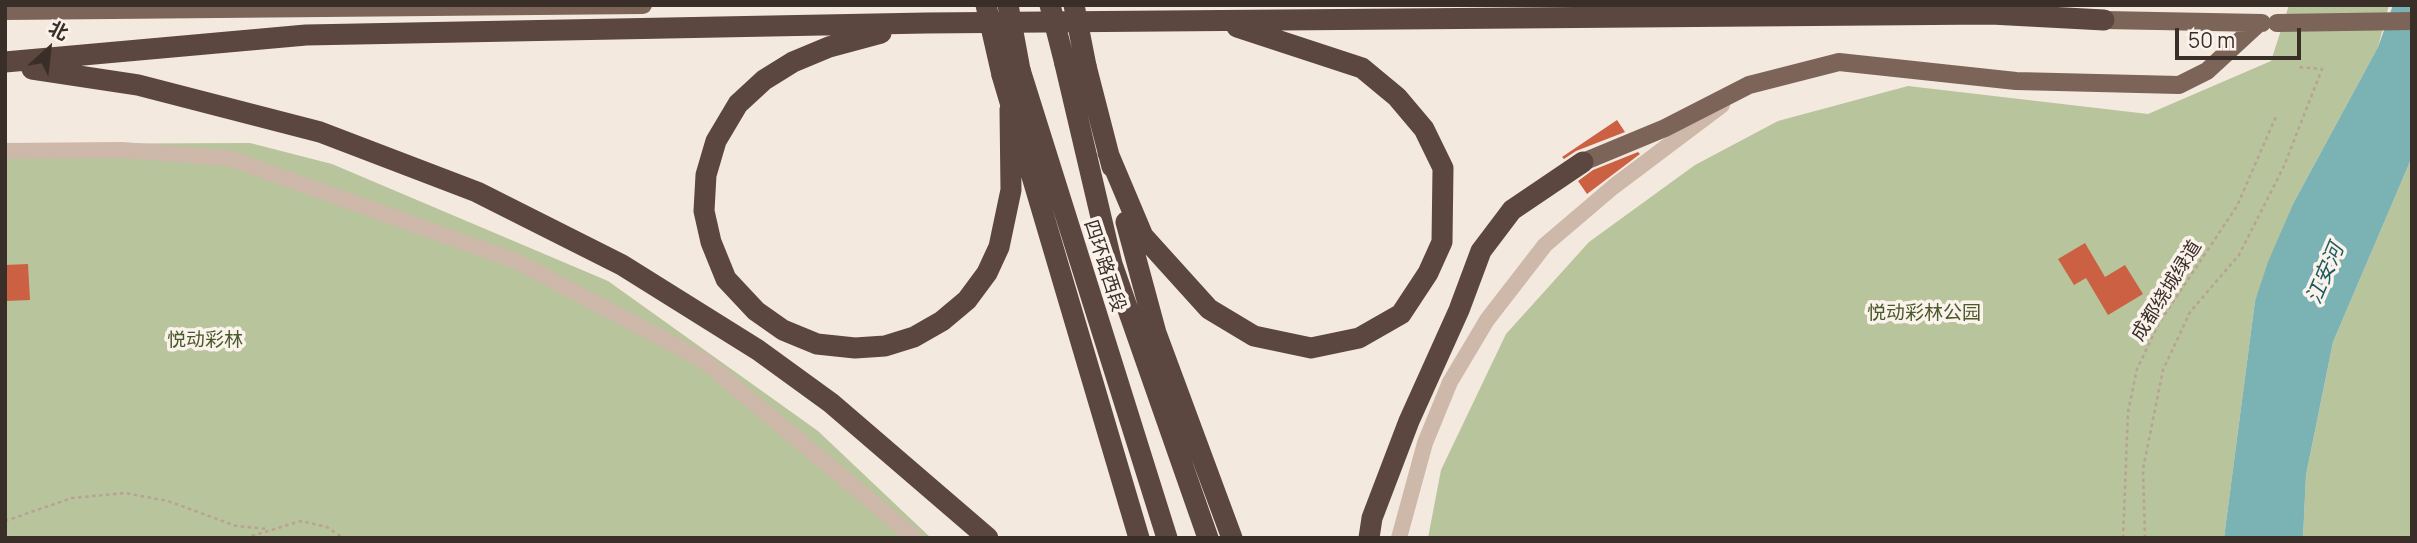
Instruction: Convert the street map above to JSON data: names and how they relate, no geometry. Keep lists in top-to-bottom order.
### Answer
{
  "streets": {
    "highway": ["四环路西段"],
    "path": ["成都绕城绿道"]
  },
  "water": ["江安河"],
  "parks": ["悦动彩林公园", "悦动彩林"],
  "scale_bar": "50 m",
  "north": "top right"
}
